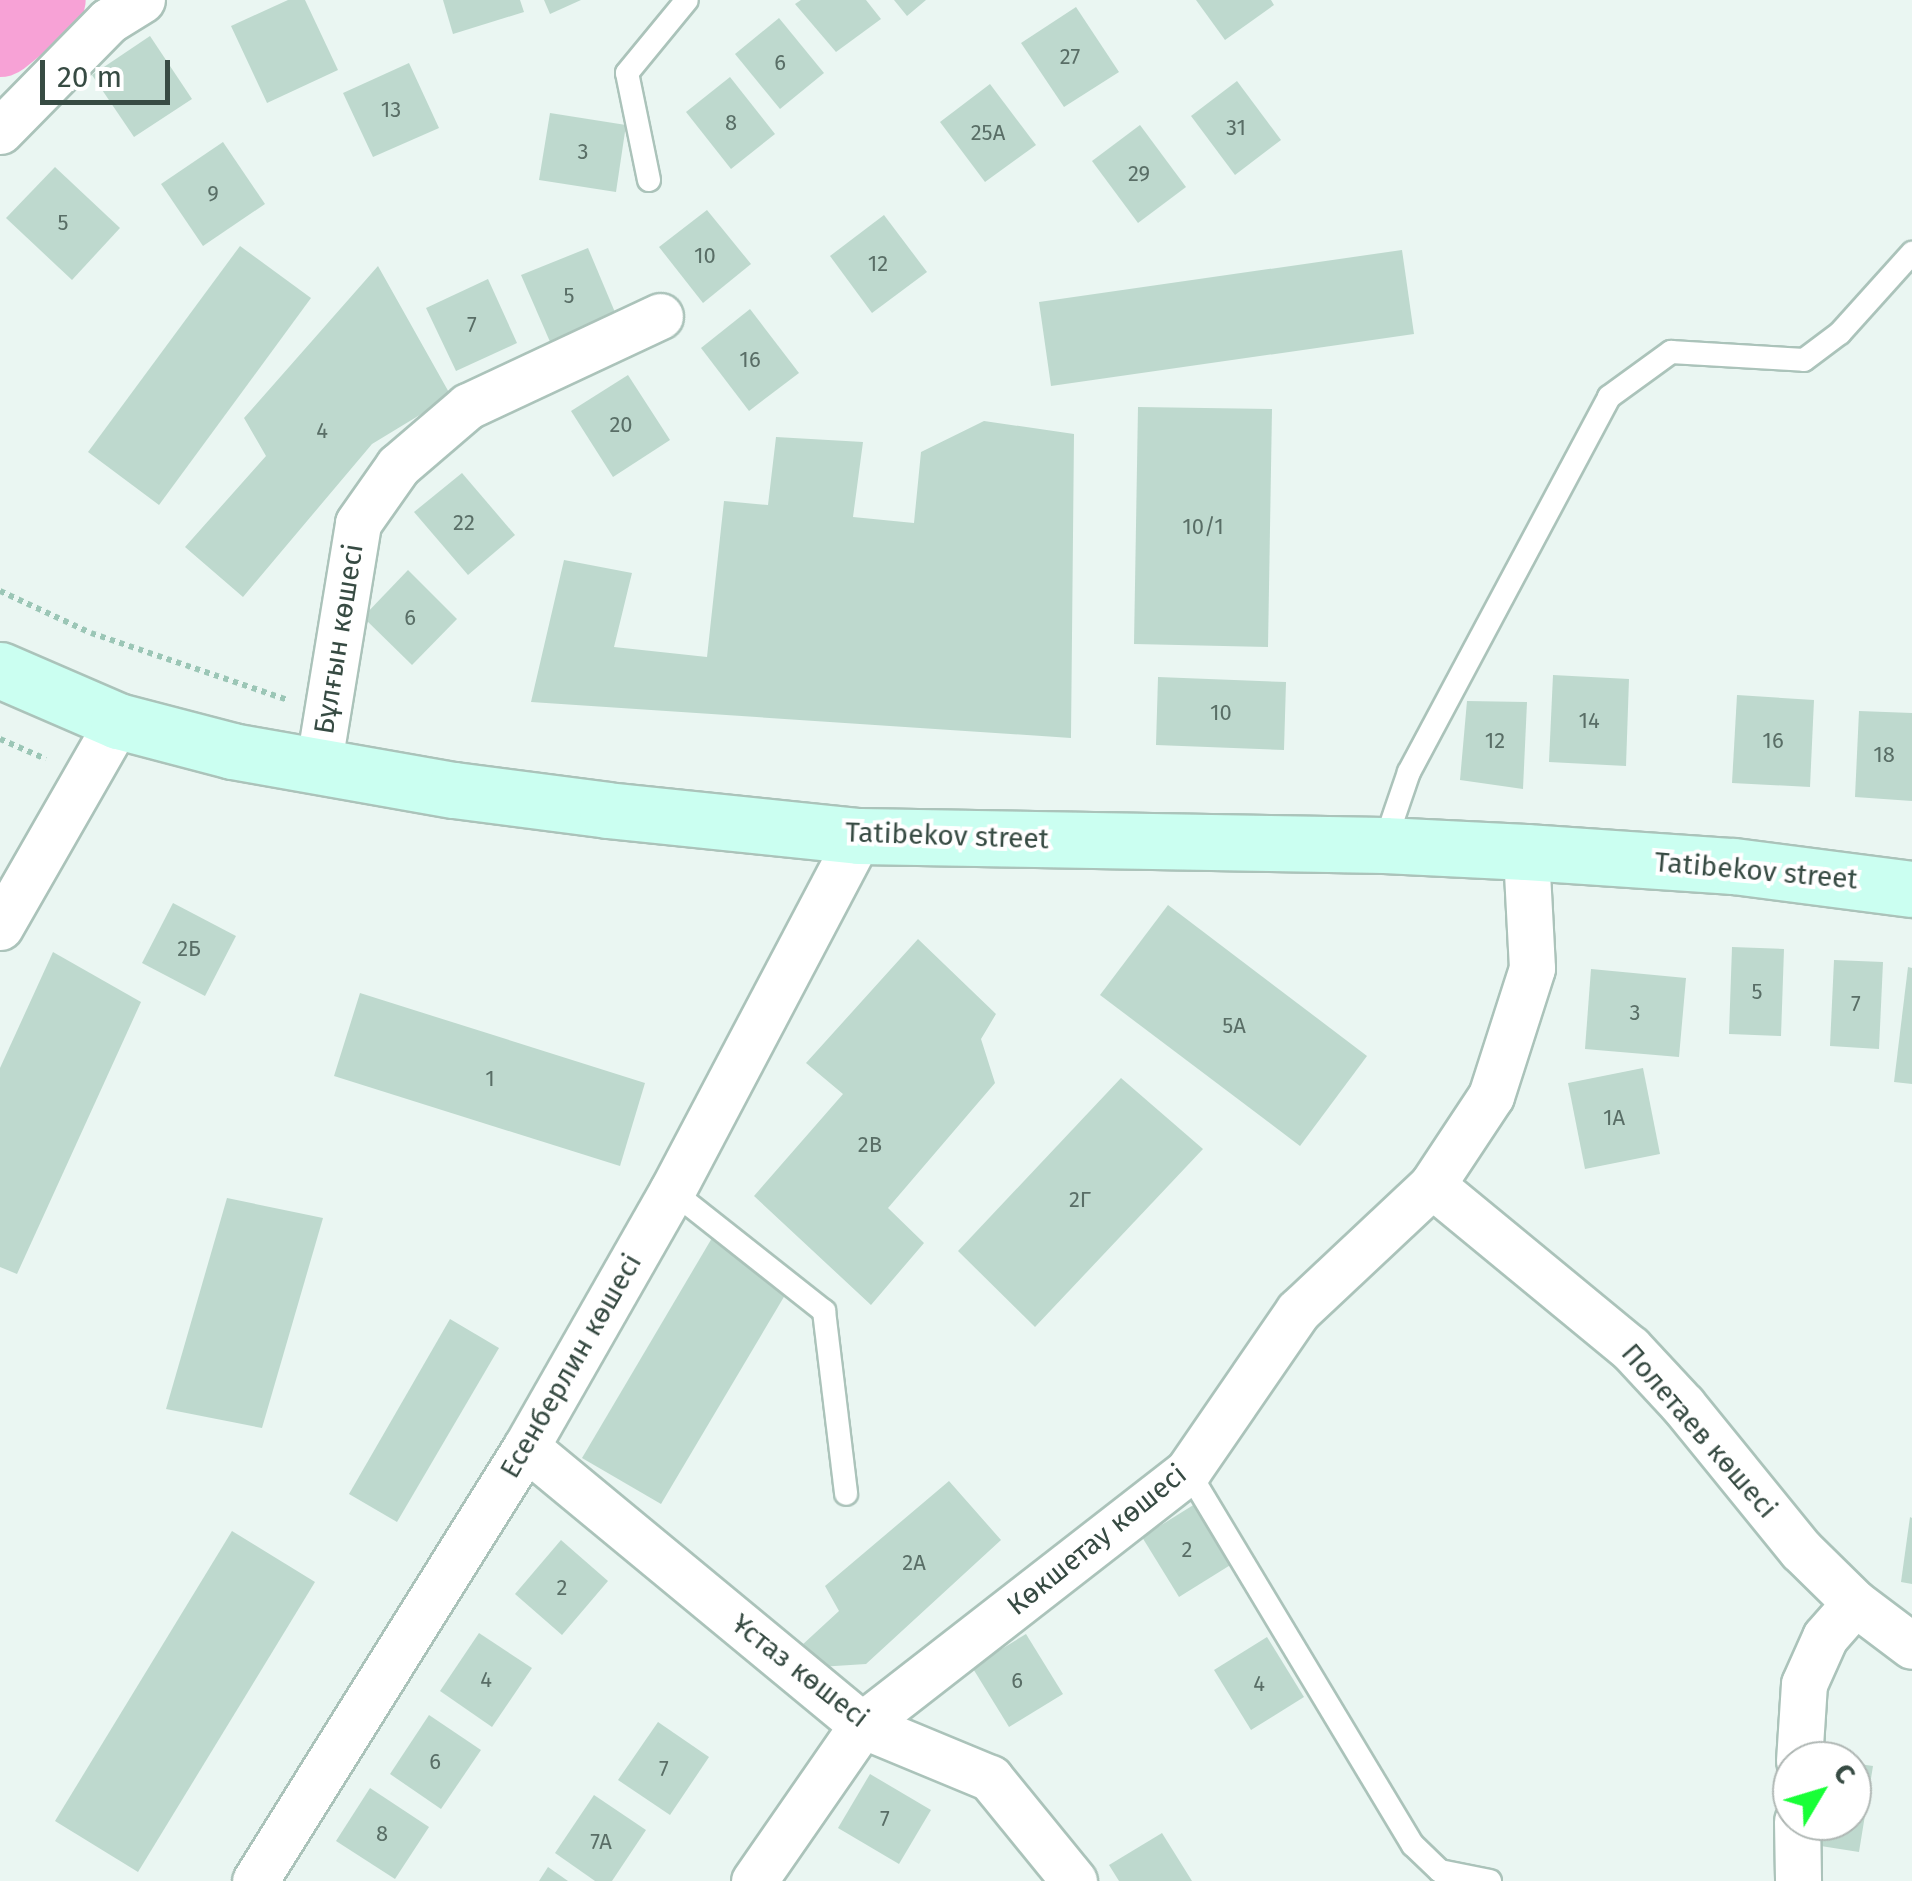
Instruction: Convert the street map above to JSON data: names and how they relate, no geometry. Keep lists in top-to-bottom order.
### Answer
{
  "streets": {
    "main road": ["Tatibekov street"],
    "street": [
      "Бұлғын көшесі",
      "Есенберлин көшесі",
      "Полетаев көшесі",
      "Көкшетау көшесі",
      "Ұстаз көшесі"
    ]
  },
  "crossings": [
    ["Бұлғын көшесі", "Tatibekov street"],
    ["Tatibekov street", "Есенберлин көшесі"],
    ["Tatibekov street", "Көкшетау көшесі"],
    ["Есенберлин көшесі", "Ұстаз көшесі"],
    ["Полетаев көшесі", "Көкшетау көшесі"],
    ["Көкшетау көшесі", "Ұстаз көшесі"]
  ],
  "house_numbers": [
    "27",
    "6",
    "13",
    "8",
    "31",
    "25А",
    "3",
    "29",
    "9",
    "5",
    "10",
    "12",
    "5",
    "7",
    "16",
    "20",
    "4",
    "22",
    "10/1",
    "6",
    "10",
    "14",
    "12",
    "16",
    "18",
    "2Б",
    "5",
    "7",
    "3",
    "5А",
    "1",
    "1А",
    "2В",
    "2Г",
    "2",
    "2А",
    "2",
    "4",
    "6",
    "4",
    "6",
    "7",
    "7",
    "8",
    "7А"
  ],
  "scale_bar": "20 m",
  "north": "top right"
}
